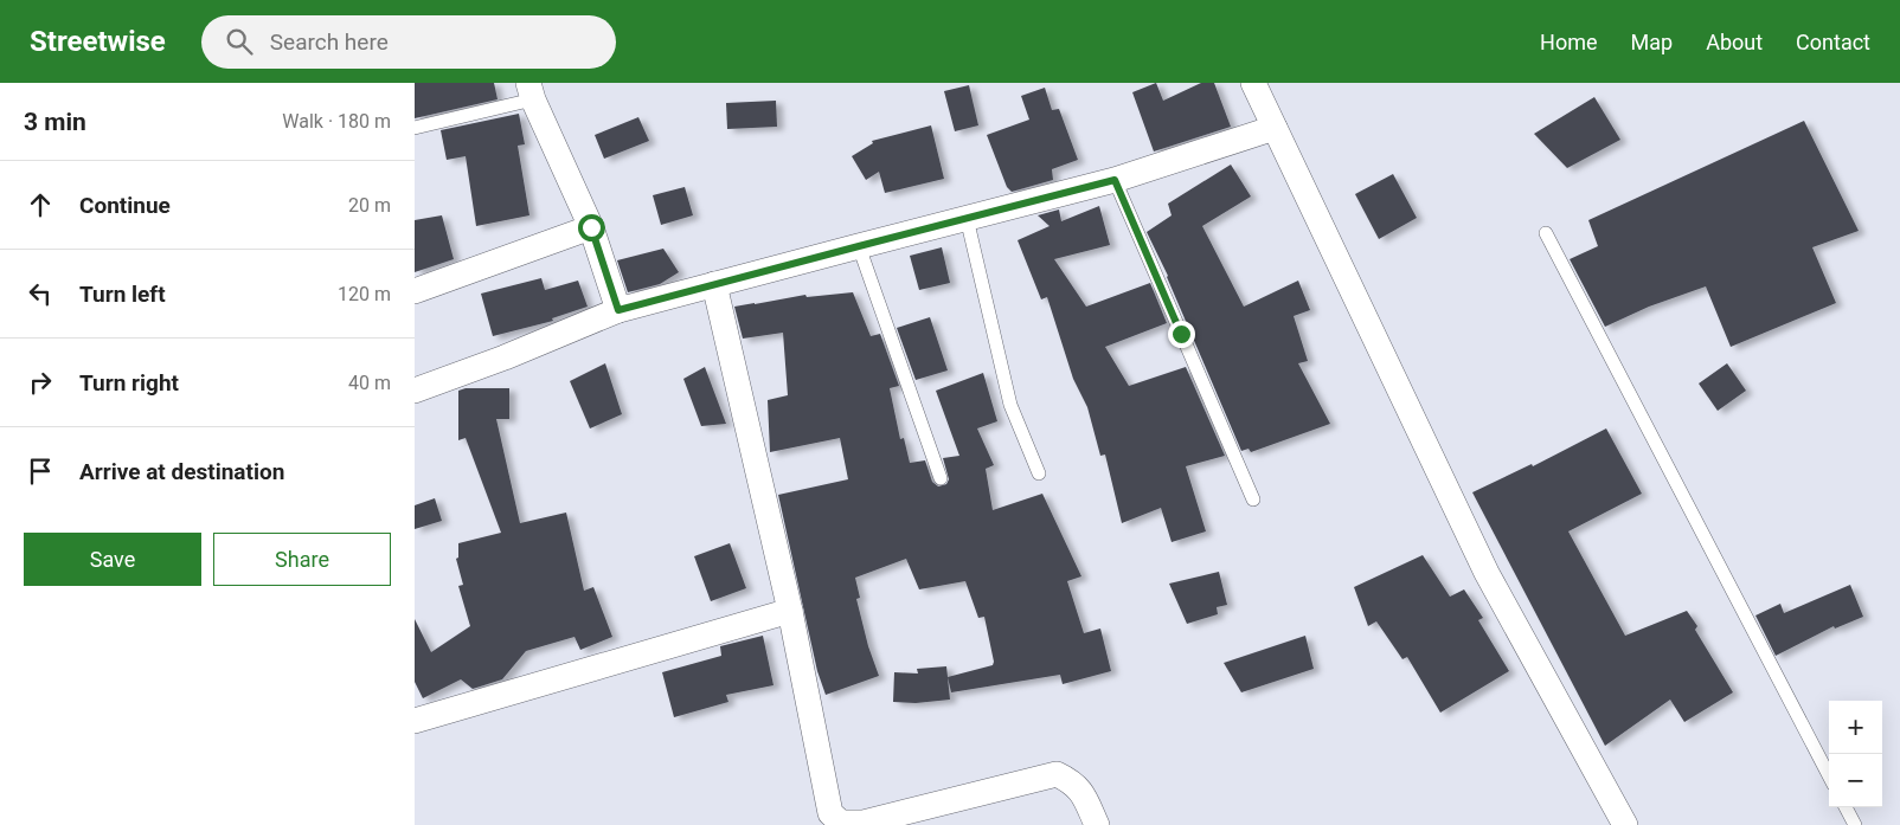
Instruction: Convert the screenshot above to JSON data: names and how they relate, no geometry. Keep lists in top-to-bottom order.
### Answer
{
  "page": {
    "header": "Streetwise",
    "search": "Search here",
    "nav": [
      "Home",
      "Map",
      "About",
      "Contact"
    ],
    "heading": ["3 min", "Walk · 180 m"],
    "list": [
      ["Continue", "20 m"],
      ["Turn left", "120 m"],
      ["Turn right", "40 m"],
      "Arrive at destination"
    ],
    "buttons": ["Save", "Share"],
    "map_buttons": ["+", "−"]
  }
}
